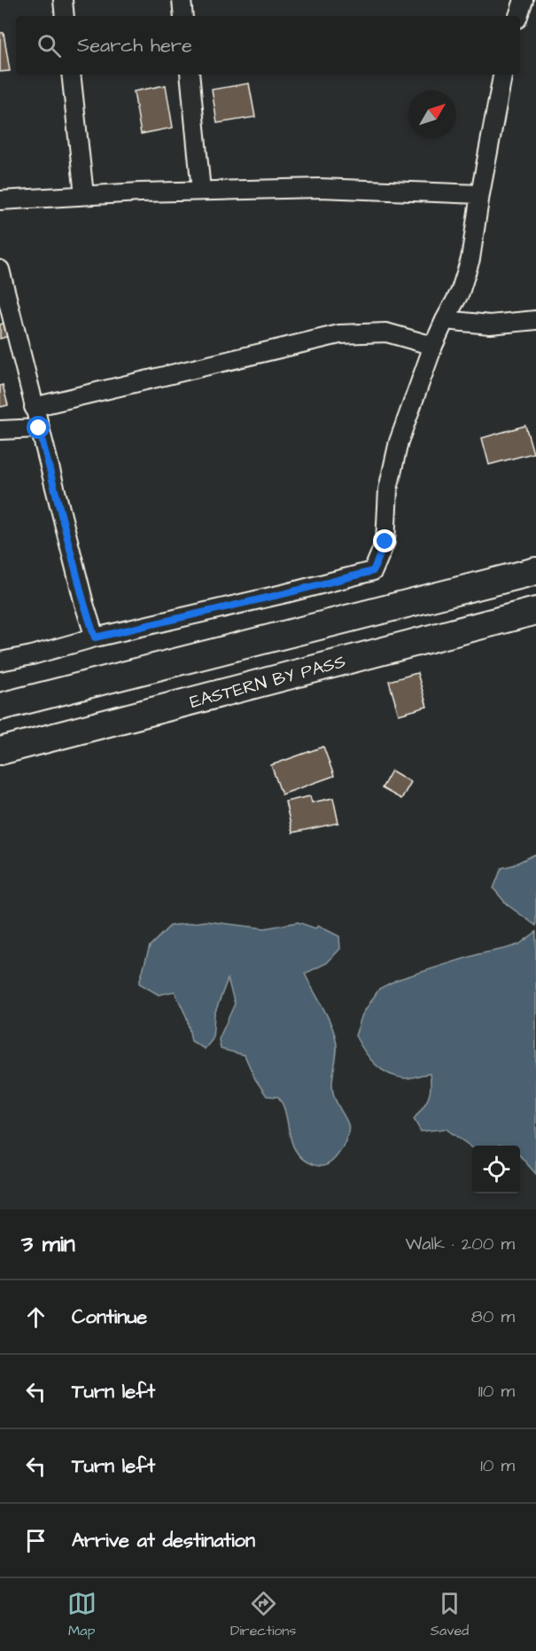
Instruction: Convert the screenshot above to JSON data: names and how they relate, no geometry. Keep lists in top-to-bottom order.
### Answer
{
  "streets": {
    "main road": ["EASTERN BY PASS"]
  },
  "north": "top right",
  "page": {
    "search": "Search here",
    "heading": ["3 min", "Walk · 200 m"],
    "list": [
      ["Continue", "80 m"],
      ["Turn left", "110 m"],
      ["Turn left", "10 m"],
      "Arrive at destination"
    ],
    "nav": ["Map", "Directions", "Saved"]
  }
}
